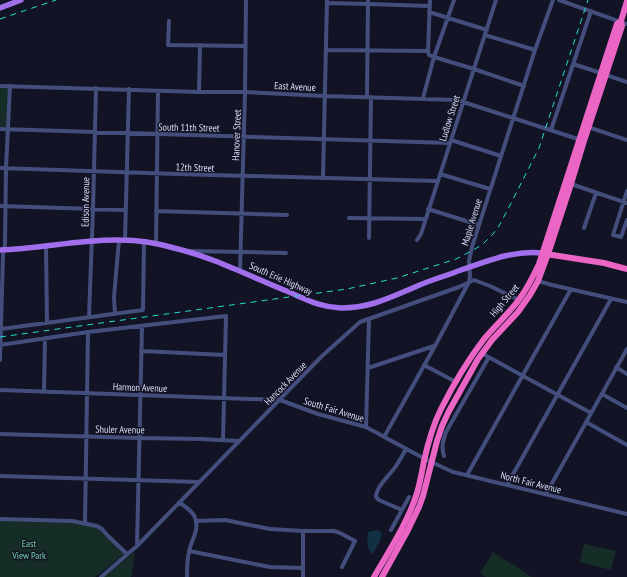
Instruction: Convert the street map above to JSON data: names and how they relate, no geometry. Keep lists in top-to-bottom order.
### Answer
{
  "streets": {
    "highway": ["High Street"],
    "main road": ["South Erie Highway"],
    "street": [
      "East Avenue",
      "Ludlow Street",
      "South 11th Street",
      "Hanover Street",
      "12th Street",
      "Edison Avenue",
      "Maple Avenue",
      "Hancock Avenue",
      "Harmon Avenue",
      "South Fair Avenue",
      "Shuler Avenue",
      "North Fair Avenue"
    ]
  },
  "crossings": [
    ["East Avenue", "Ludlow Street"],
    ["East Avenue", "Hanover Street"],
    ["East Avenue", "Edison Avenue"],
    ["East Avenue", "Maple Avenue"],
    ["East Avenue", "High Street"],
    ["Ludlow Street", "South 11th Street"],
    ["Ludlow Street", "12th Street"],
    ["South 11th Street", "Hanover Street"],
    ["South 11th Street", "Edison Avenue"],
    ["South 11th Street", "Maple Avenue"],
    ["Hanover Street", "12th Street"],
    ["Hanover Street", "South Erie Highway"],
    ["12th Street", "Edison Avenue"],
    ["Edison Avenue", "South Erie Highway"],
    ["Maple Avenue", "South Erie Highway"],
    ["Maple Avenue", "Hancock Avenue"],
    ["Maple Avenue", "South Fair Avenue"],
    ["South Erie Highway", "High Street"],
    ["High Street", "South Fair Avenue"],
    ["High Street", "North Fair Avenue"],
    ["Hancock Avenue", "Harmon Avenue"],
    ["Hancock Avenue", "South Fair Avenue"],
    ["Hancock Avenue", "Shuler Avenue"],
    ["Harmon Avenue", "South Fair Avenue"],
    ["South Fair Avenue", "North Fair Avenue"]
  ],
  "parks": ["East View Park"]
}
